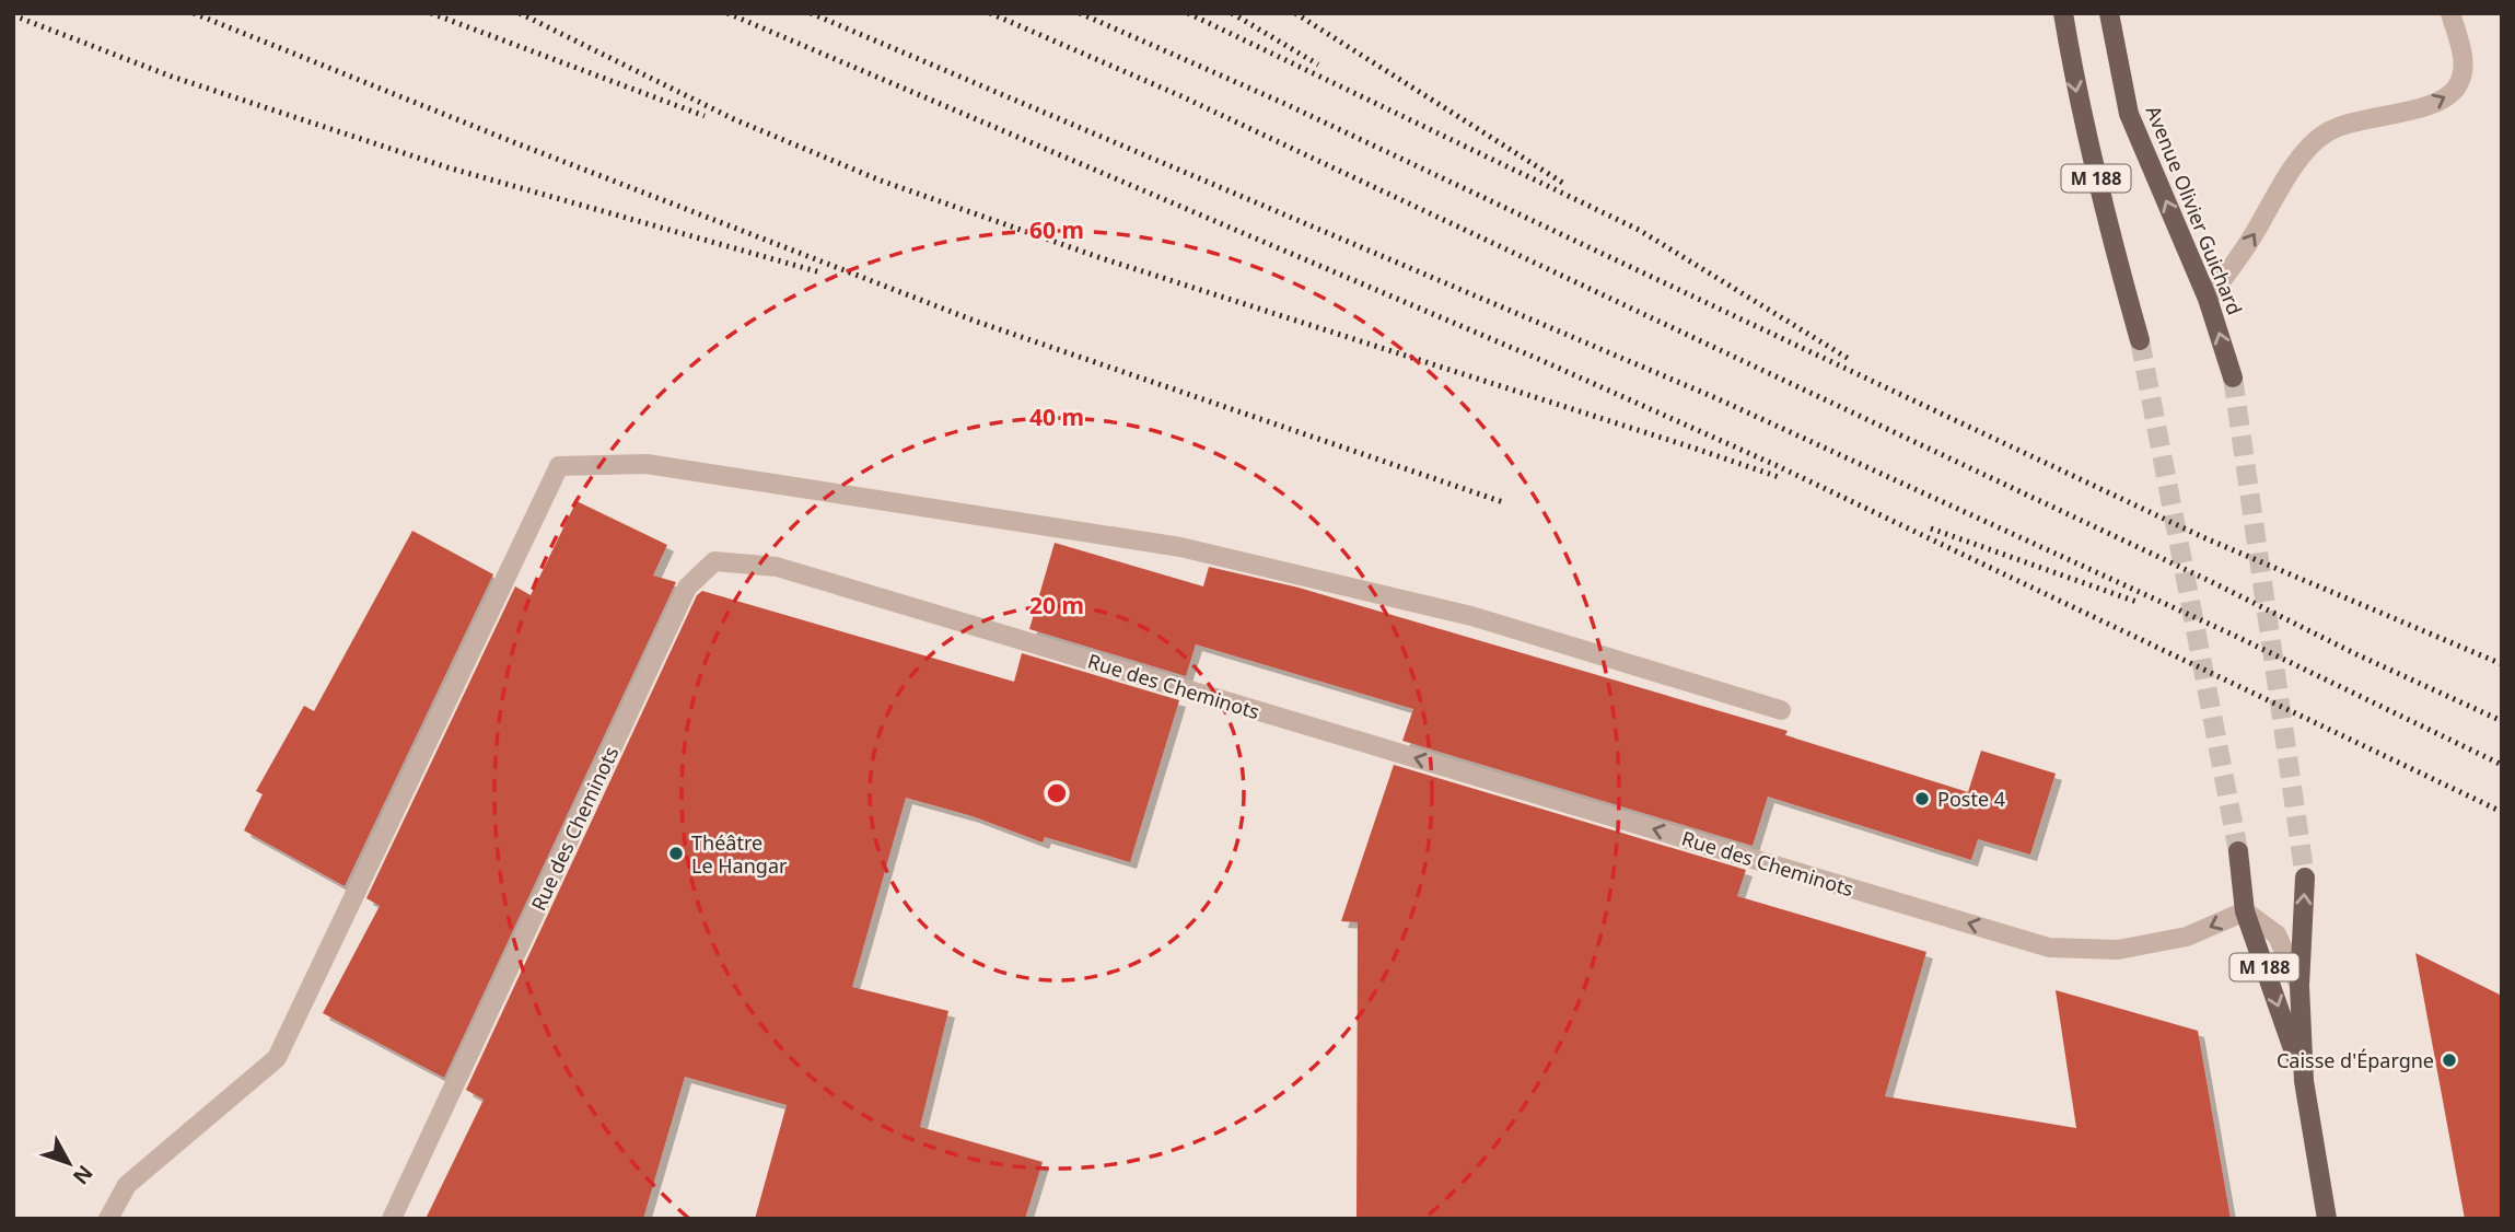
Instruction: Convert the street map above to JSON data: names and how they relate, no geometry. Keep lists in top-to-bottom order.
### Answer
{
  "streets": {
    "main road": ["M 188", "Avenue Olivier Guichard"],
    "street": ["Rue des Cheminots"]
  },
  "crossings": [
    ["M 188", "Rue des Cheminots"]
  ],
  "one_way": ["Rue des Cheminots"],
  "places": ["Poste 4", "Théâtre Le Hangar", "Caisse d'Épargne"],
  "north": "bottom right",
  "rings": ["60 m", "40 m", "20 m"]
}
